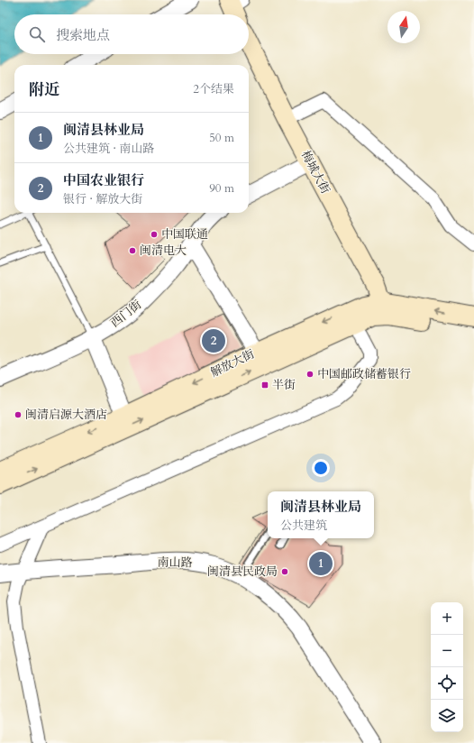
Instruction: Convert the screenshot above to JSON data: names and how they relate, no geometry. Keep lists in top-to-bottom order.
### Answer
{
  "streets": {
    "main road": ["梅城大街", "解放大街"],
    "street": ["西门街", "南山路"]
  },
  "crossings": [
    ["梅城大街", "解放大街"]
  ],
  "places": {
    "other": [
      "中国联通",
      "闽清电大",
      "中国邮政储蓄银行",
      "闽清启源大酒店",
      "闽清县民政局"
    ],
    "transit": ["半街"]
  },
  "north": "top",
  "page": {
    "search": "搜索地点",
    "heading": ["附近", "2个结果"],
    "list": [
      {
        "mark": "1",
        "name": "闽清县林业局",
        "note": "公共建筑 · 南山路",
        "value": "50 m"
      },
      {
        "mark": "2",
        "name": "中国农业银行",
        "note": "银行 · 解放大街",
        "value": "90 m"
      }
    ],
    "pins": ["2", "1"],
    "popup": ["闽清县林业局", "公共建筑"],
    "map_buttons": ["+", "−"]
  }
}
